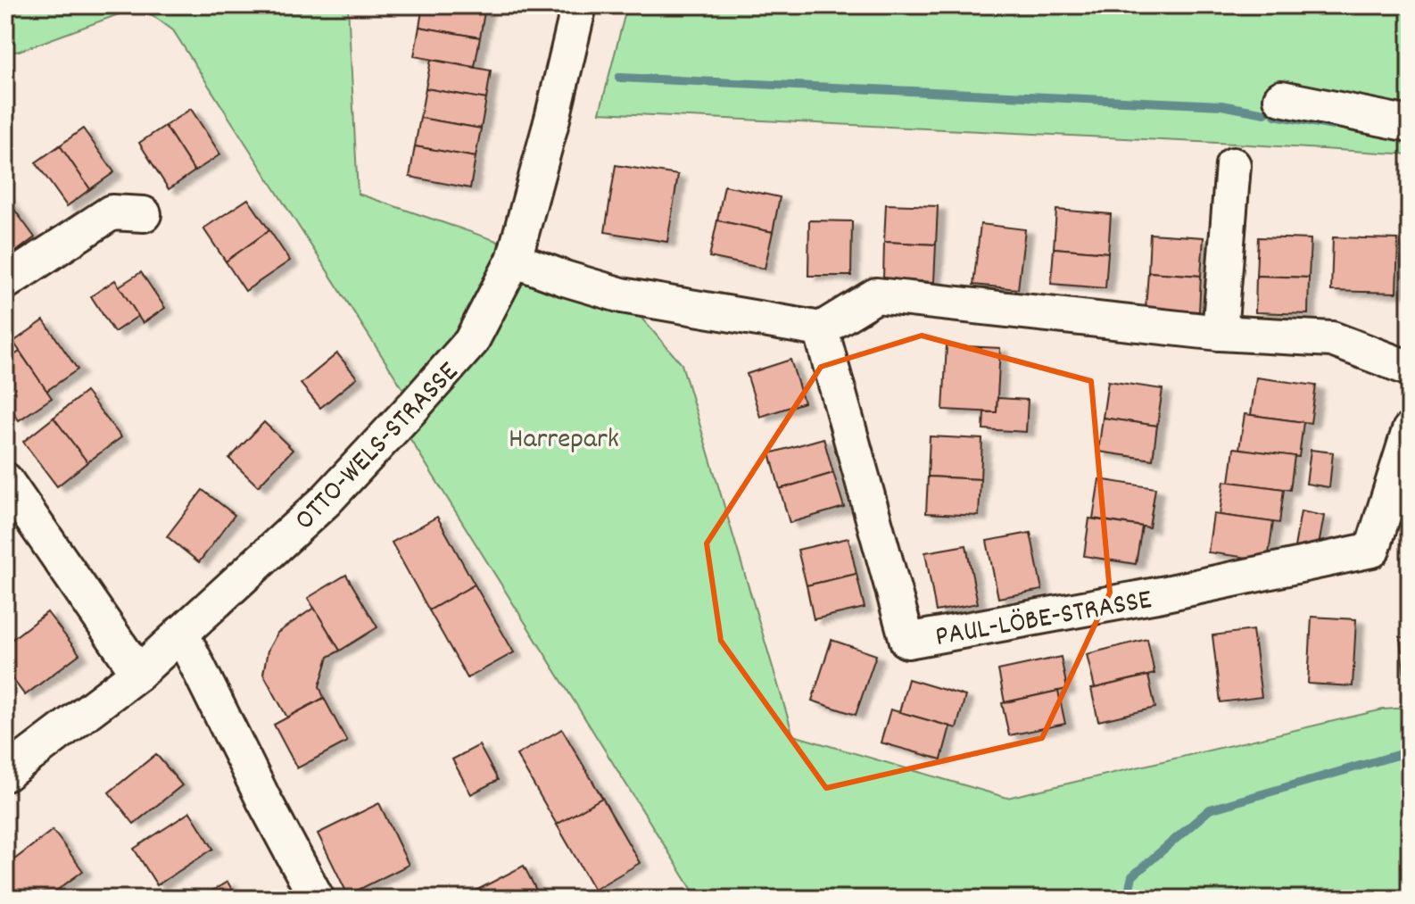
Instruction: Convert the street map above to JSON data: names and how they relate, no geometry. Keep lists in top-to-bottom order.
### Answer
{
  "streets": {
    "street": ["OTTO-WELS-STRASSE", "PAUL-LÖBE-STRASSE"]
  },
  "parks": ["Harrepark"]
}
